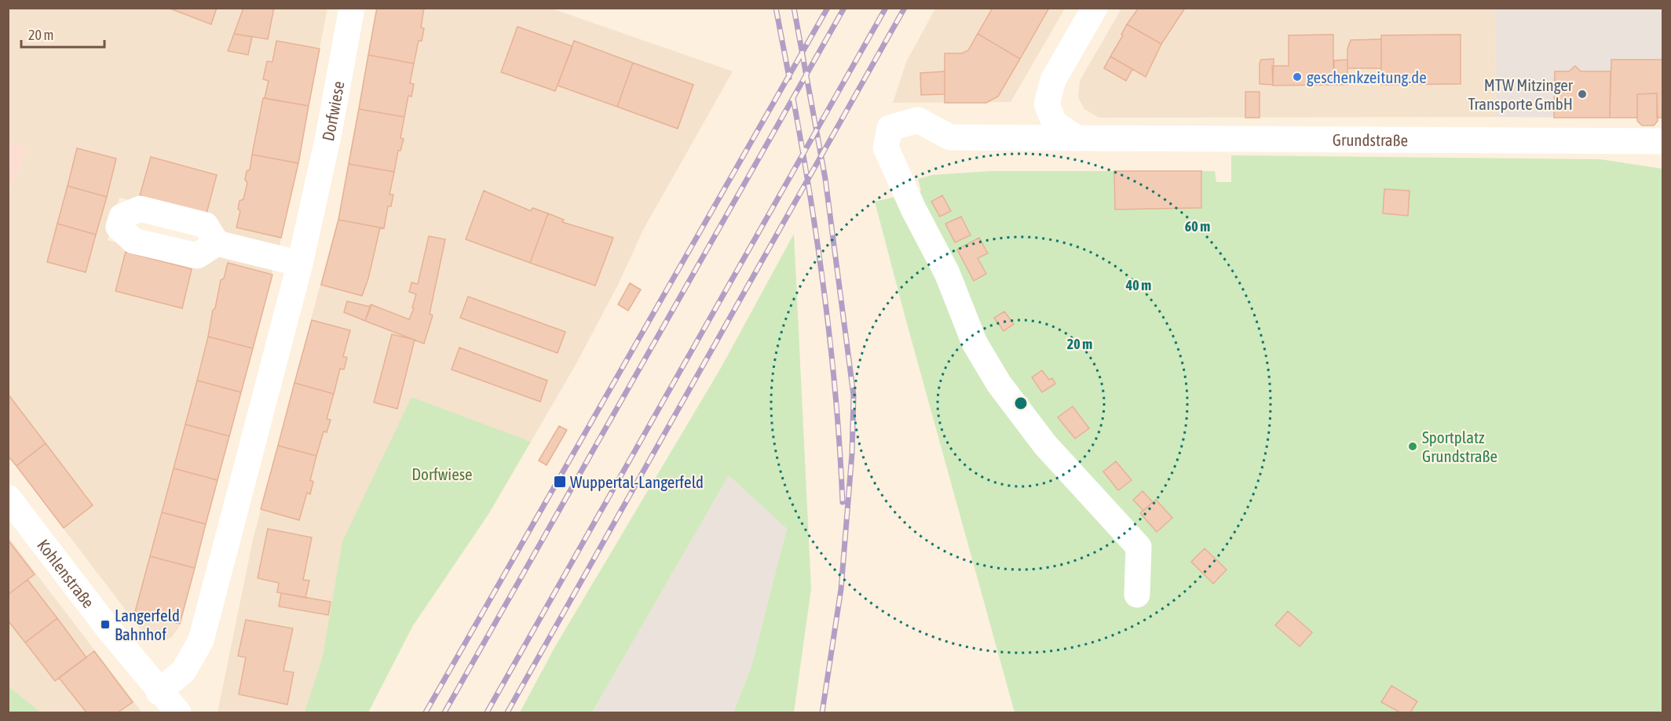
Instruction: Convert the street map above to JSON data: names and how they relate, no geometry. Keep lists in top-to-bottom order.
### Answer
{
  "streets": {
    "street": ["Dorfwiese", "Grundstraße", "Kohlenstraße"]
  },
  "crossings": [
    ["Dorfwiese", "Kohlenstraße"]
  ],
  "parks": ["Dorfwiese"],
  "places": {
    "other": ["geschenkzeitung.de", "MTW Mitzinger Transporte GmbH", "Sportplatz Grundstraße"],
    "transit": ["Wuppertal-Langerfeld", "Langerfeld Bahnhof"]
  },
  "scale_bar": "20 m",
  "rings": ["60 m", "40 m", "20 m"]
}
